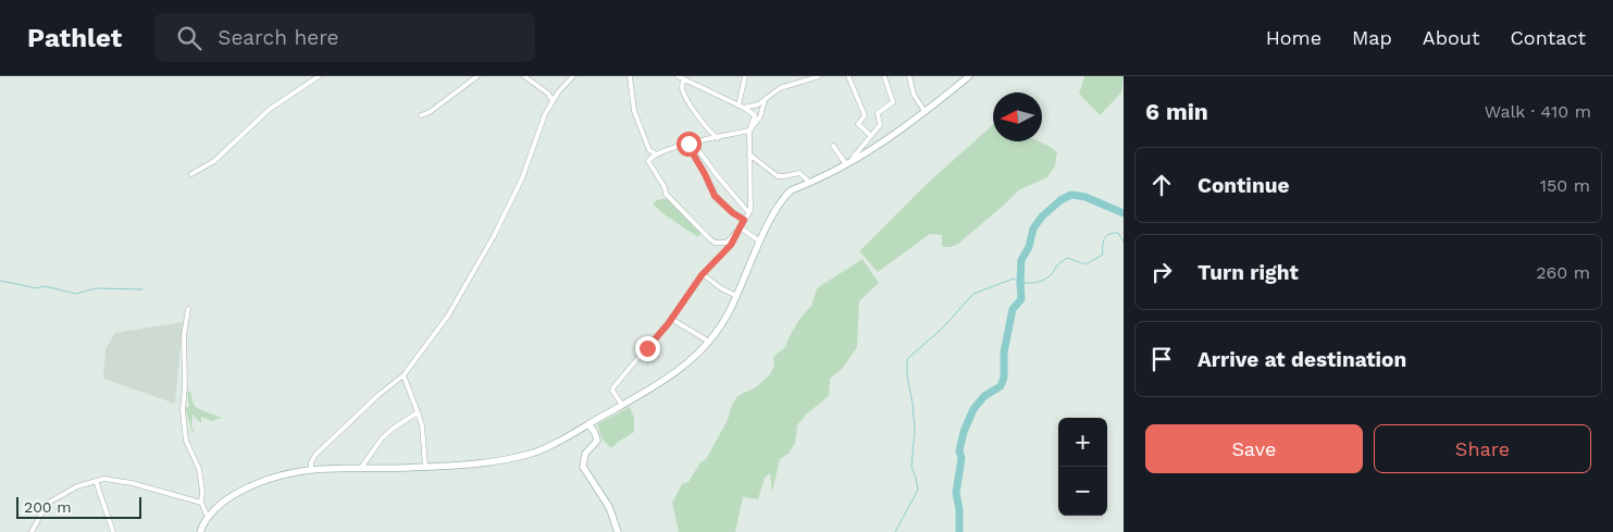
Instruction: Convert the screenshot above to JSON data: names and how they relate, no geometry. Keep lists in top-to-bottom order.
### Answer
{
  "scale_bar": "200 m",
  "north": "left",
  "page": {
    "header": "Pathlet",
    "search": "Search here",
    "nav": [
      "Home",
      "Map",
      "About",
      "Contact"
    ],
    "heading": ["6 min", "Walk · 410 m"],
    "list": [
      ["Continue", "150 m"],
      ["Turn right", "260 m"],
      "Arrive at destination"
    ],
    "buttons": ["Save", "Share"],
    "map_buttons": ["+", "−"],
    "scale": "200 m"
  }
}
